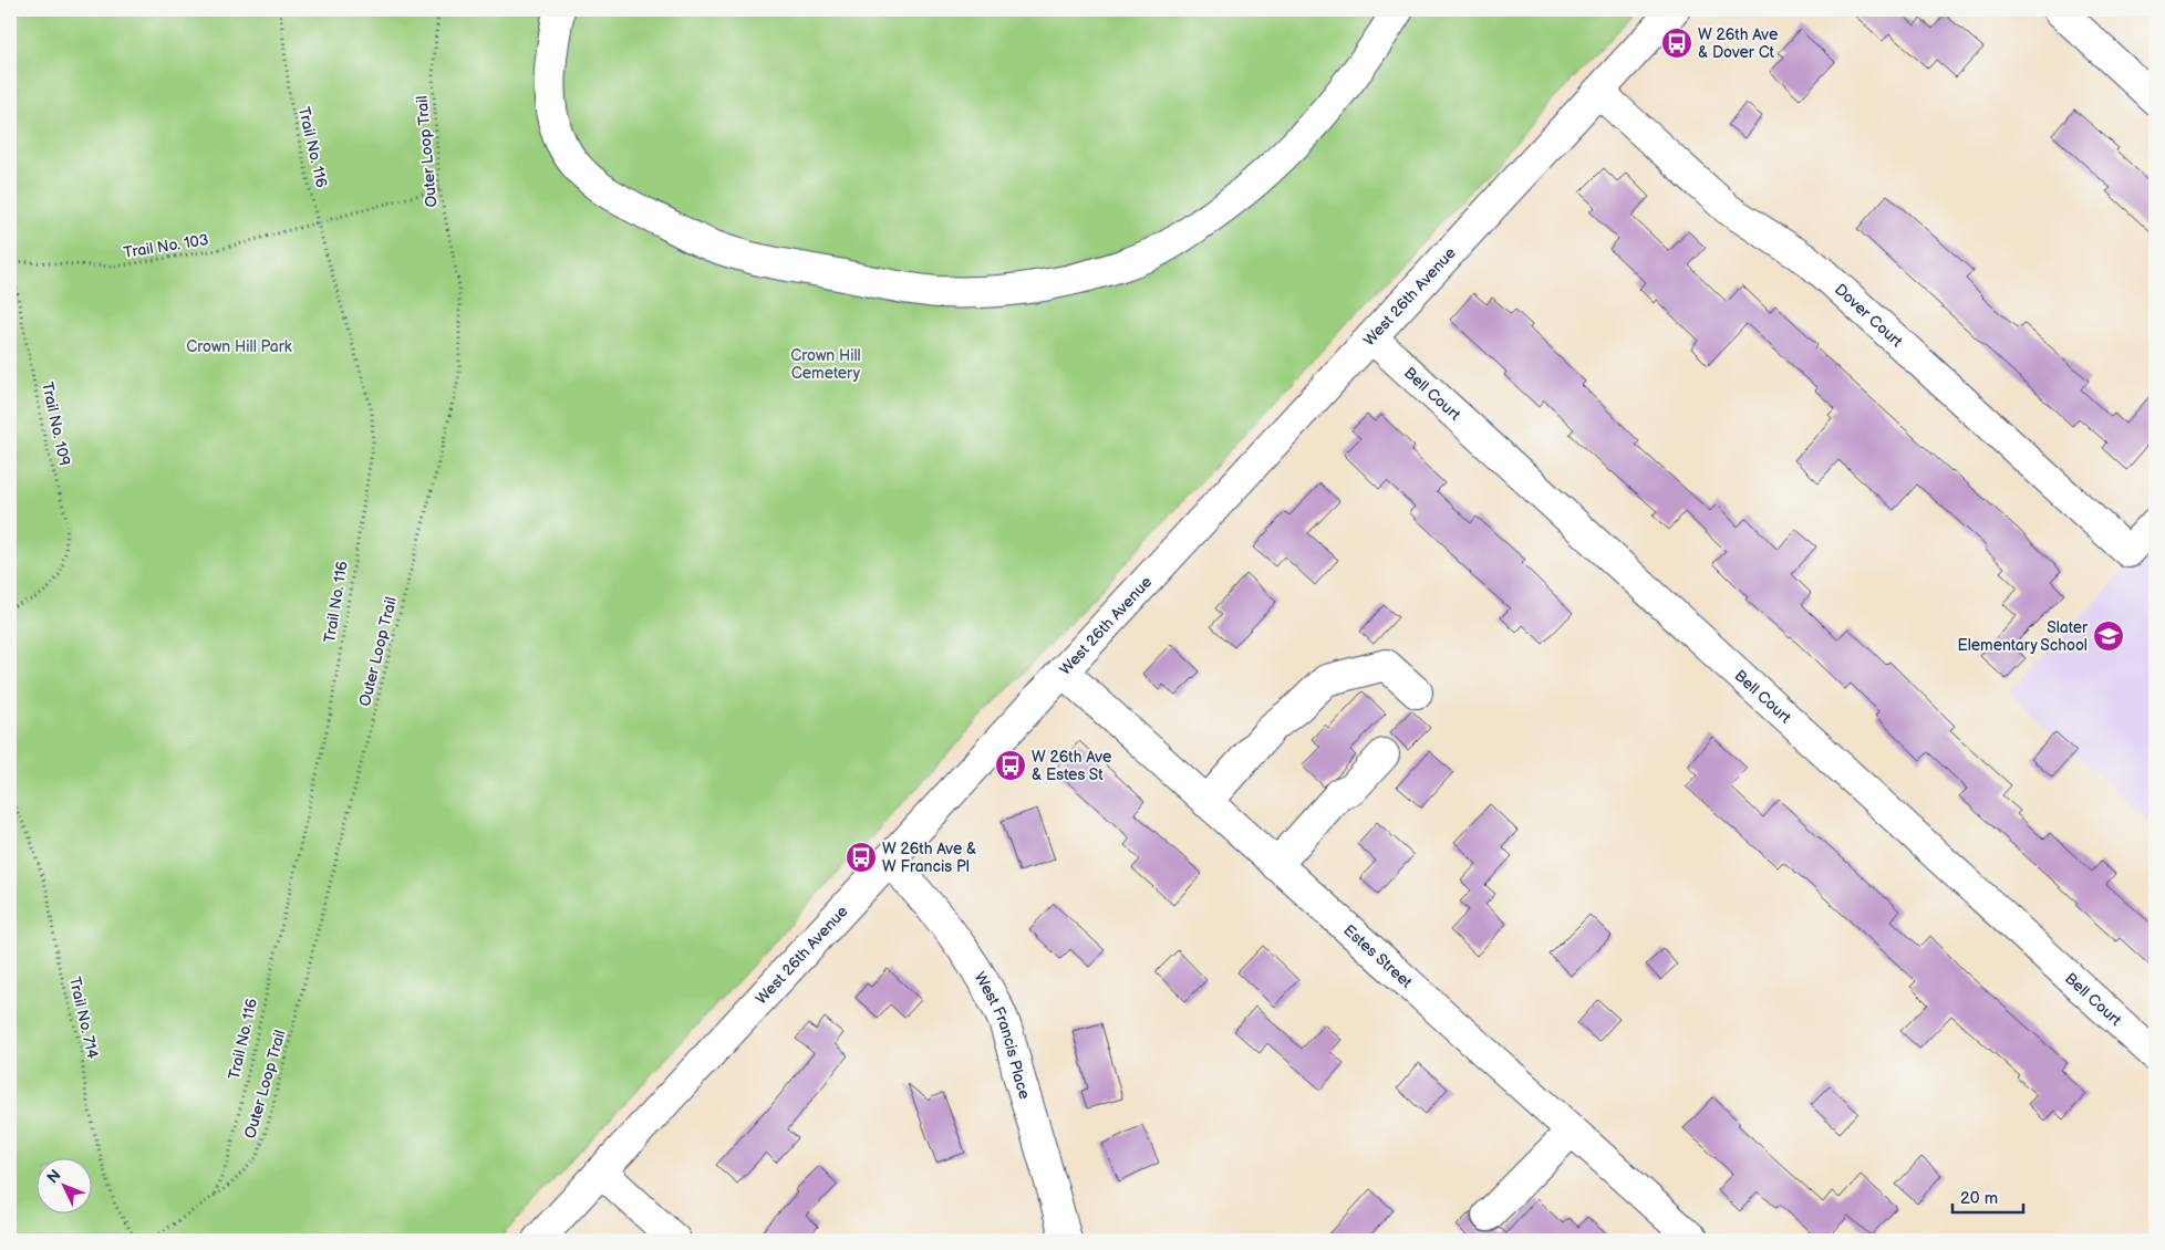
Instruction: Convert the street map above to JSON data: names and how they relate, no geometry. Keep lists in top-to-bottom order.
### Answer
{
  "streets": {
    "street": [
      "West 26th Avenue",
      "Dover Court",
      "Bell Court",
      "Estes Street",
      "West Francis Place"
    ],
    "path": [
      "Trail No. 116",
      "Outer Loop Trail",
      "Trail No. 103",
      "Trail No. 109",
      "Trail No. 714"
    ]
  },
  "crossings": [
    ["Trail No. 116", "Outer Loop Trail"],
    ["Trail No. 116", "Trail No. 103"],
    ["Outer Loop Trail", "Trail No. 103"],
    ["Trail No. 103", "Trail No. 109"],
    ["West 26th Avenue", "Dover Court"],
    ["West 26th Avenue", "Bell Court"],
    ["West 26th Avenue", "Estes Street"],
    ["West 26th Avenue", "West Francis Place"]
  ],
  "parks": ["Crown Hill Park", "Crown Hill Cemetery"],
  "places": {
    "bus stop": ["W 26th Ave & Dover Ct", "W 26th Ave & Estes St", "W 26th Ave & W Francis Pl"],
    "school or university": ["Slater Elementary School"]
  },
  "scale_bar": "20 m",
  "north": "top left"
}
